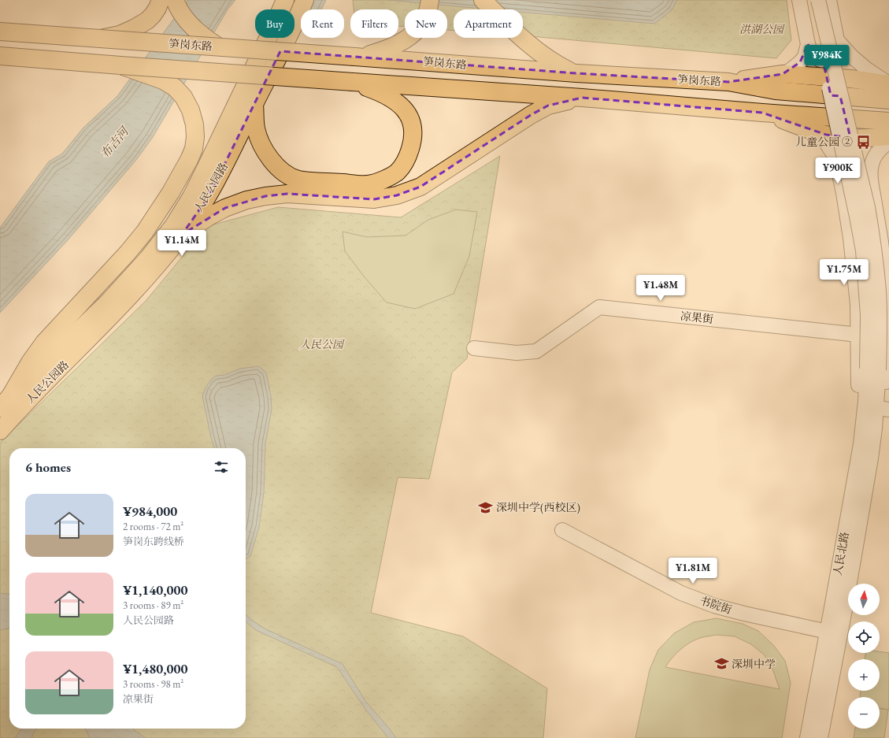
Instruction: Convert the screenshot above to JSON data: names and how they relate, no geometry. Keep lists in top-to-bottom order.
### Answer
{
  "streets": {
    "main road": ["笋岗东路", "人民公园路"],
    "street": ["凉果街", "人民北路", "书院街"]
  },
  "crossings": [
    ["人民北路", "书院街"]
  ],
  "water": ["布吉河"],
  "parks": ["洪湖公园", "人民公园"],
  "places": {
    "bus stop": ["儿童公园 ②"],
    "school or university": ["深圳中学(西校区)", "深圳中学"]
  },
  "north": "top",
  "page": {
    "chip": [
      "Buy",
      "Rent",
      "Filters",
      "New",
      "Apartment"
    ],
    "price": [
      "¥984K",
      "¥900K",
      "¥1.14M",
      "¥1.75M",
      "¥1.48M",
      "¥1.81M"
    ],
    "heading": "6 homes",
    "list": [
      {
        "name": "¥984,000",
        "note": "2 rooms · 72 m² · 笋岗东跨线桥"
      },
      {
        "name": "¥1,140,000",
        "note": "3 rooms · 89 m² · 人民公园路"
      },
      {
        "name": "¥1,480,000",
        "note": "3 rooms · 98 m² · 凉果街"
      }
    ],
    "map_buttons": ["+", "−"]
  }
}
